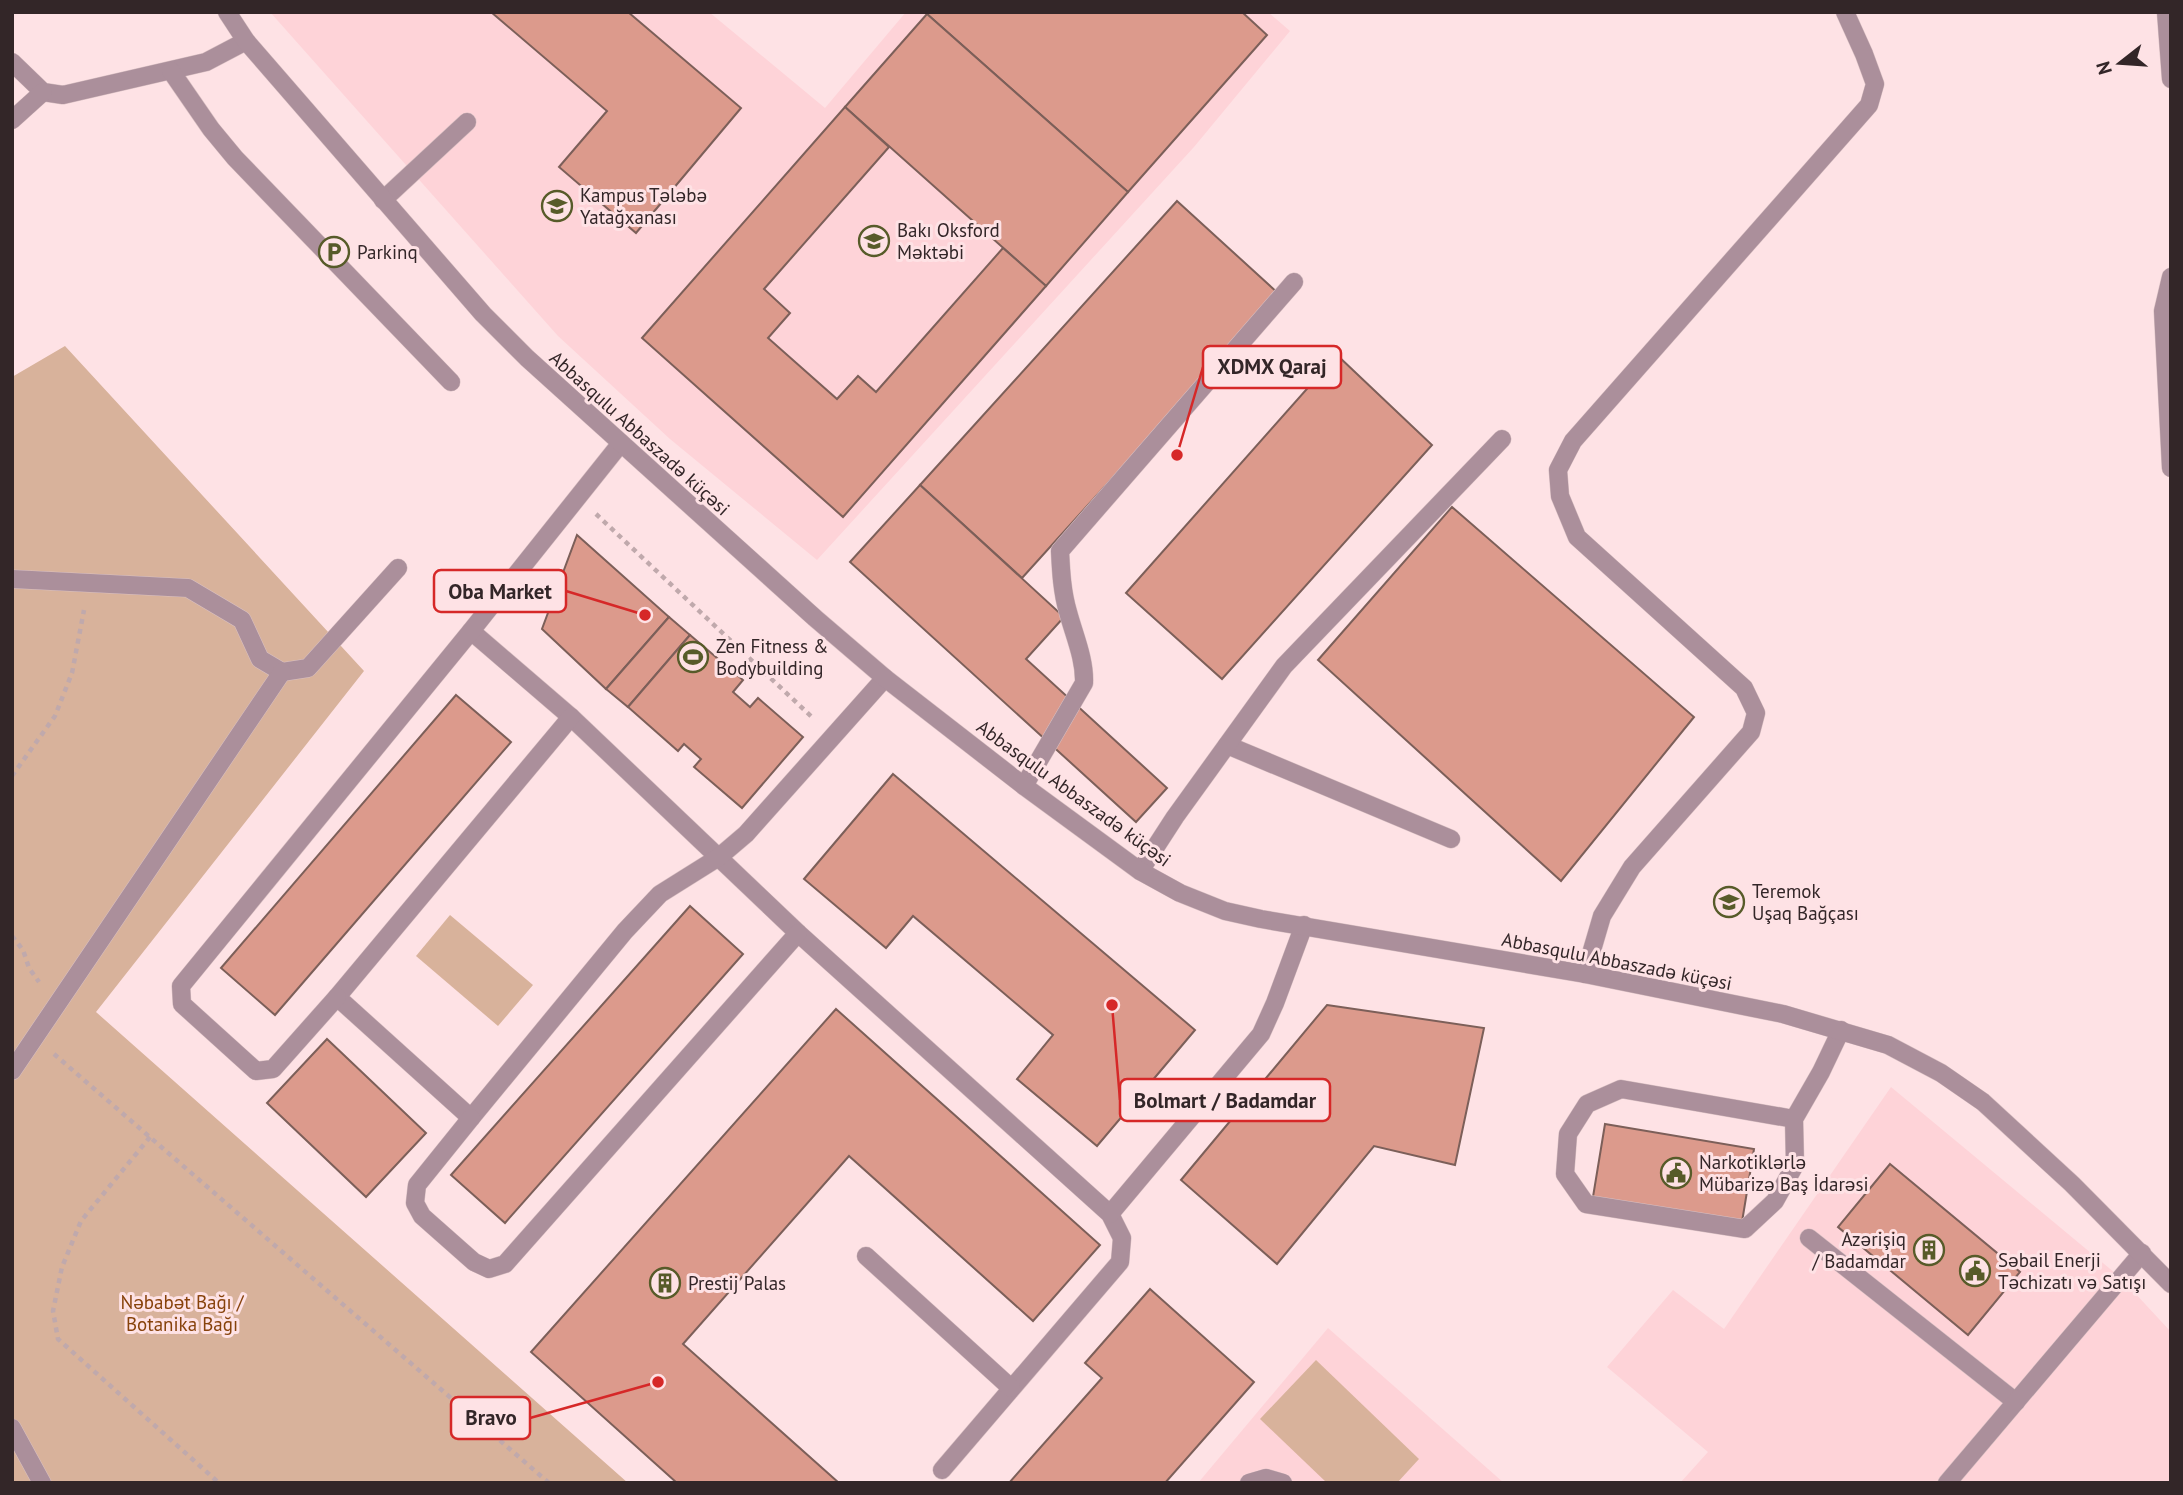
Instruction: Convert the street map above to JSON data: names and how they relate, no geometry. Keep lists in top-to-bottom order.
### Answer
{
  "streets": {
    "street": ["Abbasqulu Abbaszadə küçəsi"]
  },
  "parks": ["Nəbabət Bağı / Botanika Bağı"],
  "places": {
    "school or university": ["Kampus Tələbə Yatağxanası", "Bakı Oksford Məktəbi", "Teremok Uşaq Bağçası"],
    "parking": ["Parkinq"],
    "other": [
      "XDMX Qaraj",
      "Oba Market",
      "Bolmart / Badamdar",
      "Bravo"
    ],
    "sports": ["Zen Fitness & Bodybuilding"],
    "public building": ["Narkotiklərlə Mübarizə Baş İdarəsi", "Səbail Enerji Təchizatı və Satışı"],
    "building": ["Azərişiq / Badamdar", "Prestij Palas"]
  },
  "north": "left"
}
